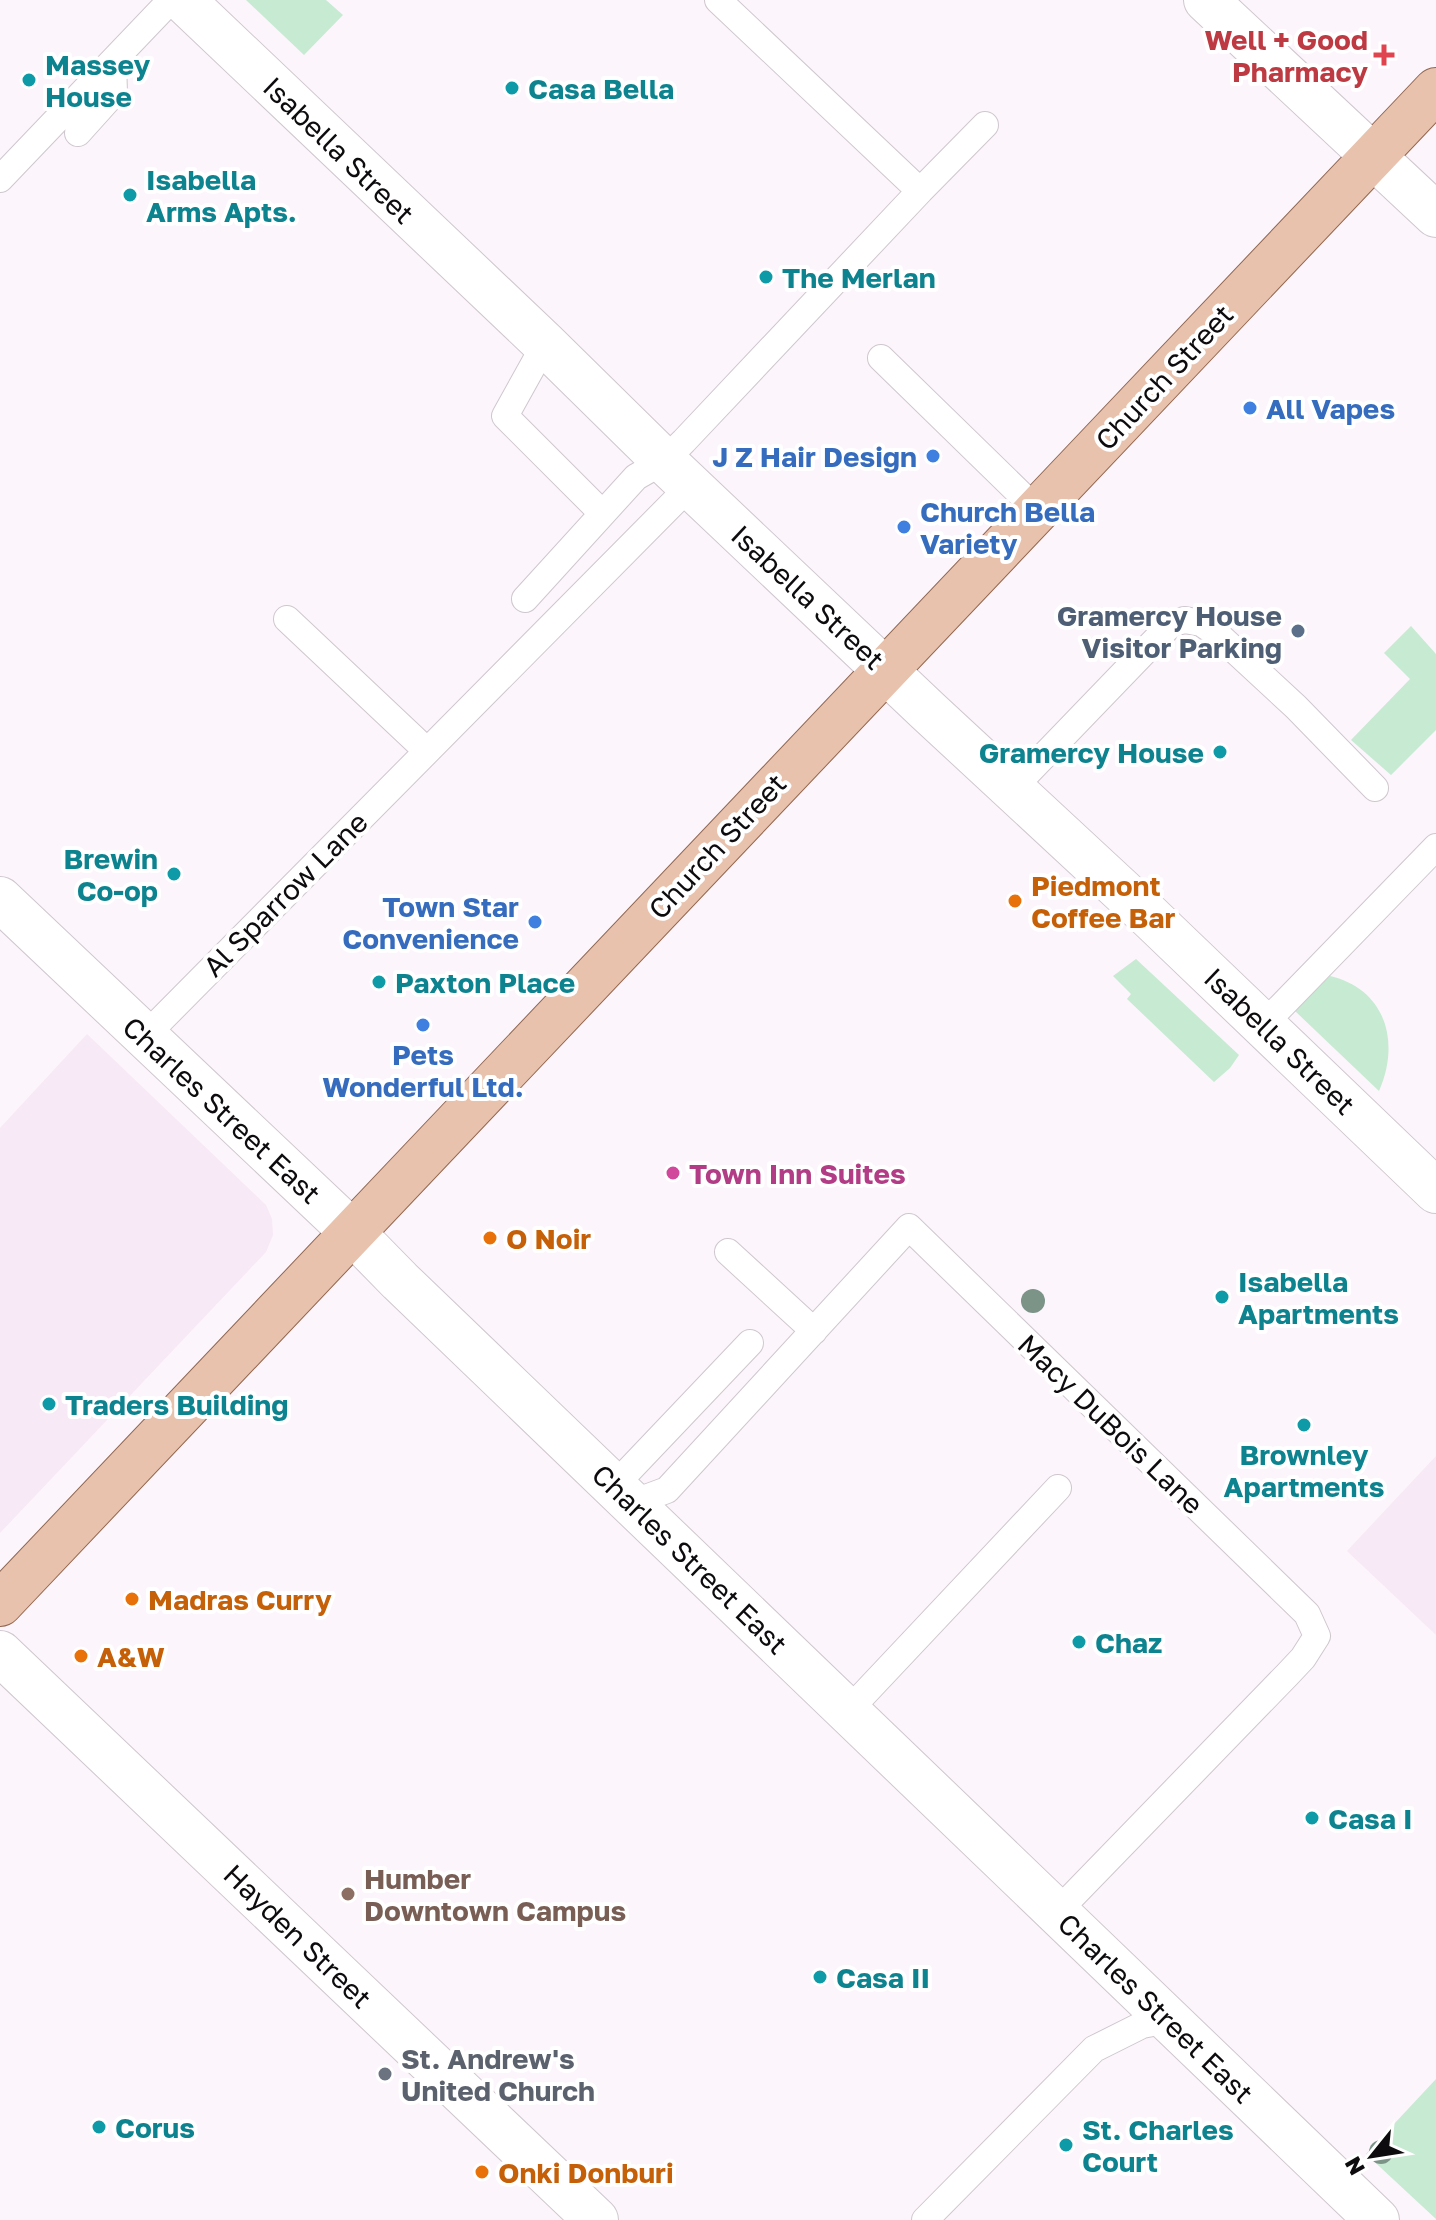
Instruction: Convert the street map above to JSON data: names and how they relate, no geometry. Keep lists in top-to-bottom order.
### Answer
{
  "streets": {
    "main road": ["Church Street"],
    "street": ["Isabella Street", "Charles Street East", "Hayden Street"],
    "lane": ["Al Sparrow Lane", "Macy DuBois Lane"]
  },
  "crossings": [
    ["Isabella Street", "Church Street"],
    ["Isabella Street", "Al Sparrow Lane"],
    ["Church Street", "Charles Street East"],
    ["Al Sparrow Lane", "Charles Street East"],
    ["Charles Street East", "Macy DuBois Lane"]
  ],
  "places": {
    "health": ["Well + Good Pharmacy"],
    "other": [
      "Massey House",
      "Casa Bella",
      "Isabella Arms Apts.",
      "The Merlan",
      "All Vapes",
      "J Z Hair Design",
      "Church Bella Variety",
      "Gramercy House Visitor Parking",
      "Gramercy House",
      "Brewin Co-op",
      "Piedmont Coffee Bar",
      "Town Star Convenience",
      "Paxton Place",
      "Pets Wonderful Ltd.",
      "Town Inn Suites",
      "O Noir",
      "Isabella Apartments",
      "Traders Building",
      "Brownley Apartments",
      "Madras Curry",
      "Chaz",
      "A&W",
      "Casa I",
      "Humber Downtown Campus",
      "Casa II",
      "St. Andrew's United Church",
      "Corus",
      "St. Charles Court",
      "Onki Donburi"
    ]
  },
  "north": "bottom left"
}
